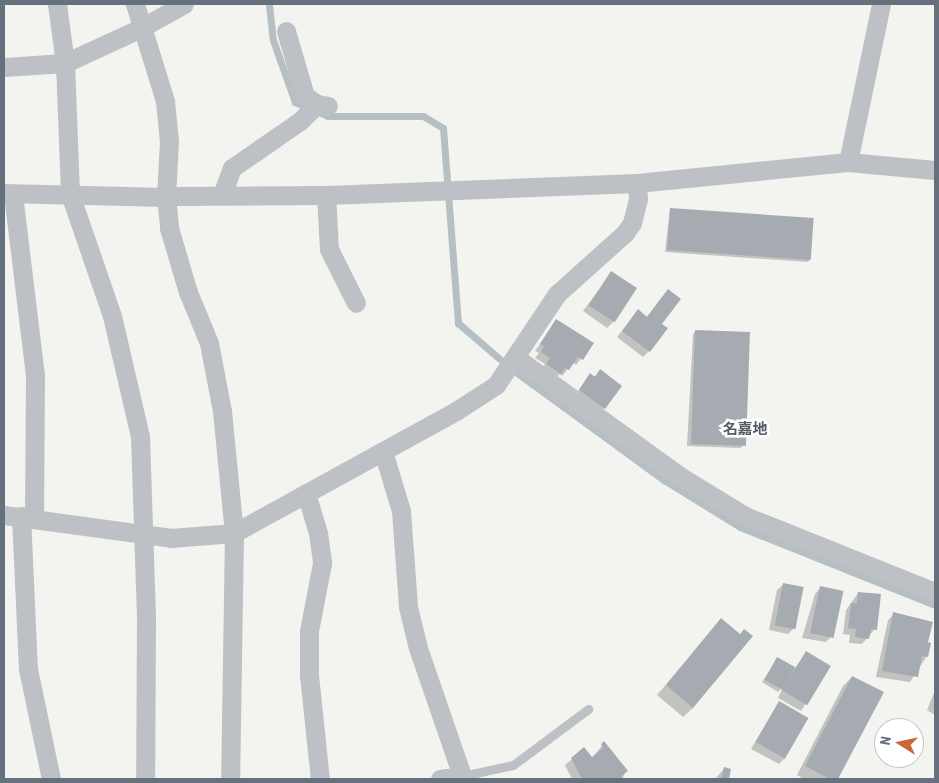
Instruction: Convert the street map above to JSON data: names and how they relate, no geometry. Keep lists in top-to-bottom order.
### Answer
{
  "districts": ["名嘉地"],
  "north": "left"
}
